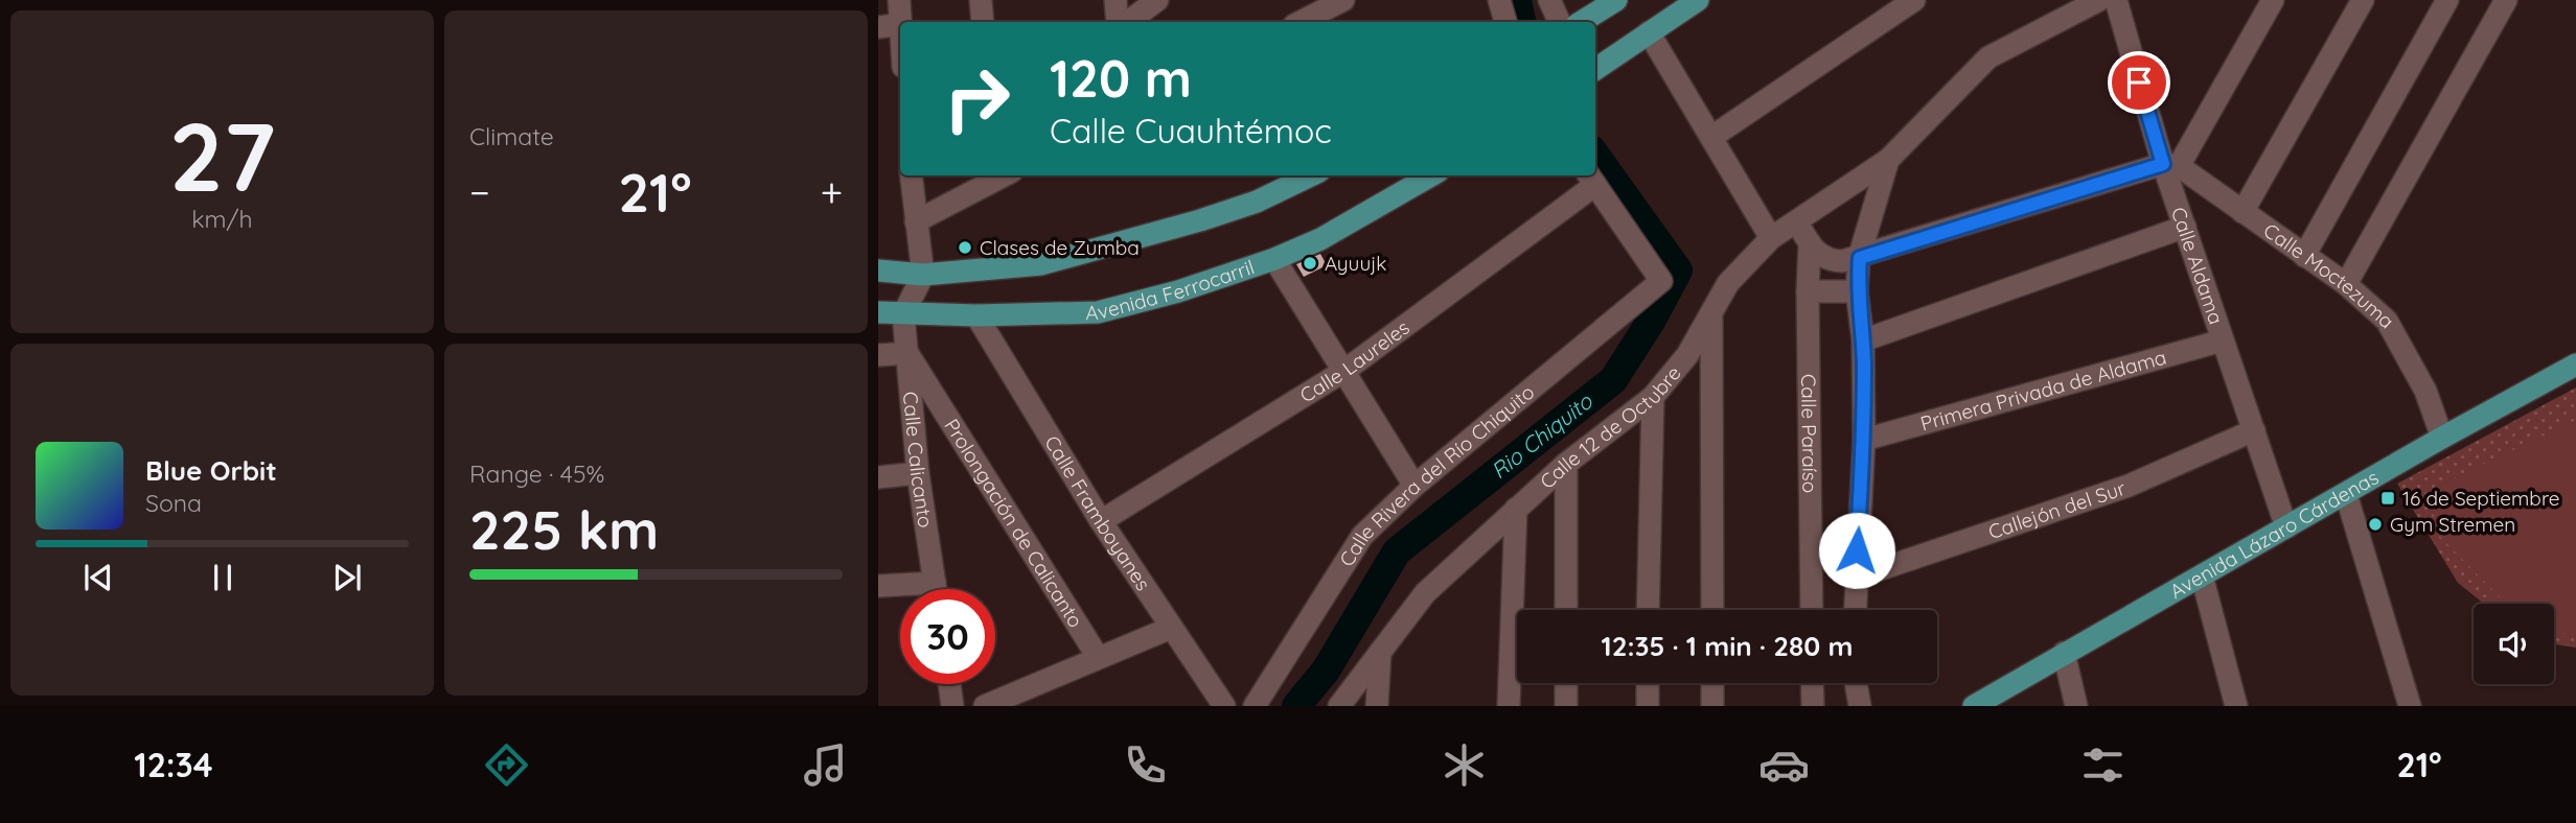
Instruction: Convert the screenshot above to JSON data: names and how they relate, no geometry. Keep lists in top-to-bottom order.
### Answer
{
  "streets": {
    "main road": ["Avenida Ferrocarril", "Avenida Lázaro Cárdenas"],
    "street": [
      "Calle Aldama",
      "Calle Moctezuma",
      "Calle Laureles",
      "Primera Privada de Aldama",
      "Calle 12 de Octubre",
      "Calle Paraíso",
      "Calle Calicanto",
      "Calle Rivera del Río Chiquito",
      "Callejón del Sur",
      "Calle Framboyanes",
      "Prolongación de Calicanto"
    ]
  },
  "crossings": [
    ["Calle Aldama", "Calle Moctezuma"],
    ["Calle Aldama", "Primera Privada de Aldama"],
    ["Calle Aldama", "Callejón del Sur"],
    ["Calle Aldama", "Avenida Lázaro Cárdenas"],
    ["Calle Moctezuma", "Avenida Lázaro Cárdenas"],
    ["Avenida Ferrocarril", "Calle Calicanto"],
    ["Avenida Ferrocarril", "Calle Framboyanes"],
    ["Calle Laureles", "Calle Rivera del Río Chiquito"],
    ["Calle Laureles", "Calle Framboyanes"],
    ["Primera Privada de Aldama", "Calle 12 de Octubre"],
    ["Calle 12 de Octubre", "Callejón del Sur"],
    ["Calle Calicanto", "Prolongación de Calicanto"]
  ],
  "water": ["Rio Chiquito"],
  "places": {
    "other": ["Clases de Zumba", "Ayuujk", "Gym Stremen"],
    "transit": ["16 de Septiembre"]
  },
  "page": {
    "tile": [
      ["27", "km/h"],
      "Climate",
      ["Range · 45%", "225 km"]
    ],
    "turn": ["120 m", "Calle Cuauhtémoc"],
    "heat": ["−", "21°", "+"],
    "song": ["Blue Orbit", "Sona"],
    "limit": "30",
    "trip": "12:35 · 1 min · 280 m",
    "tabs": ["12:34", "21°"]
  }
}
